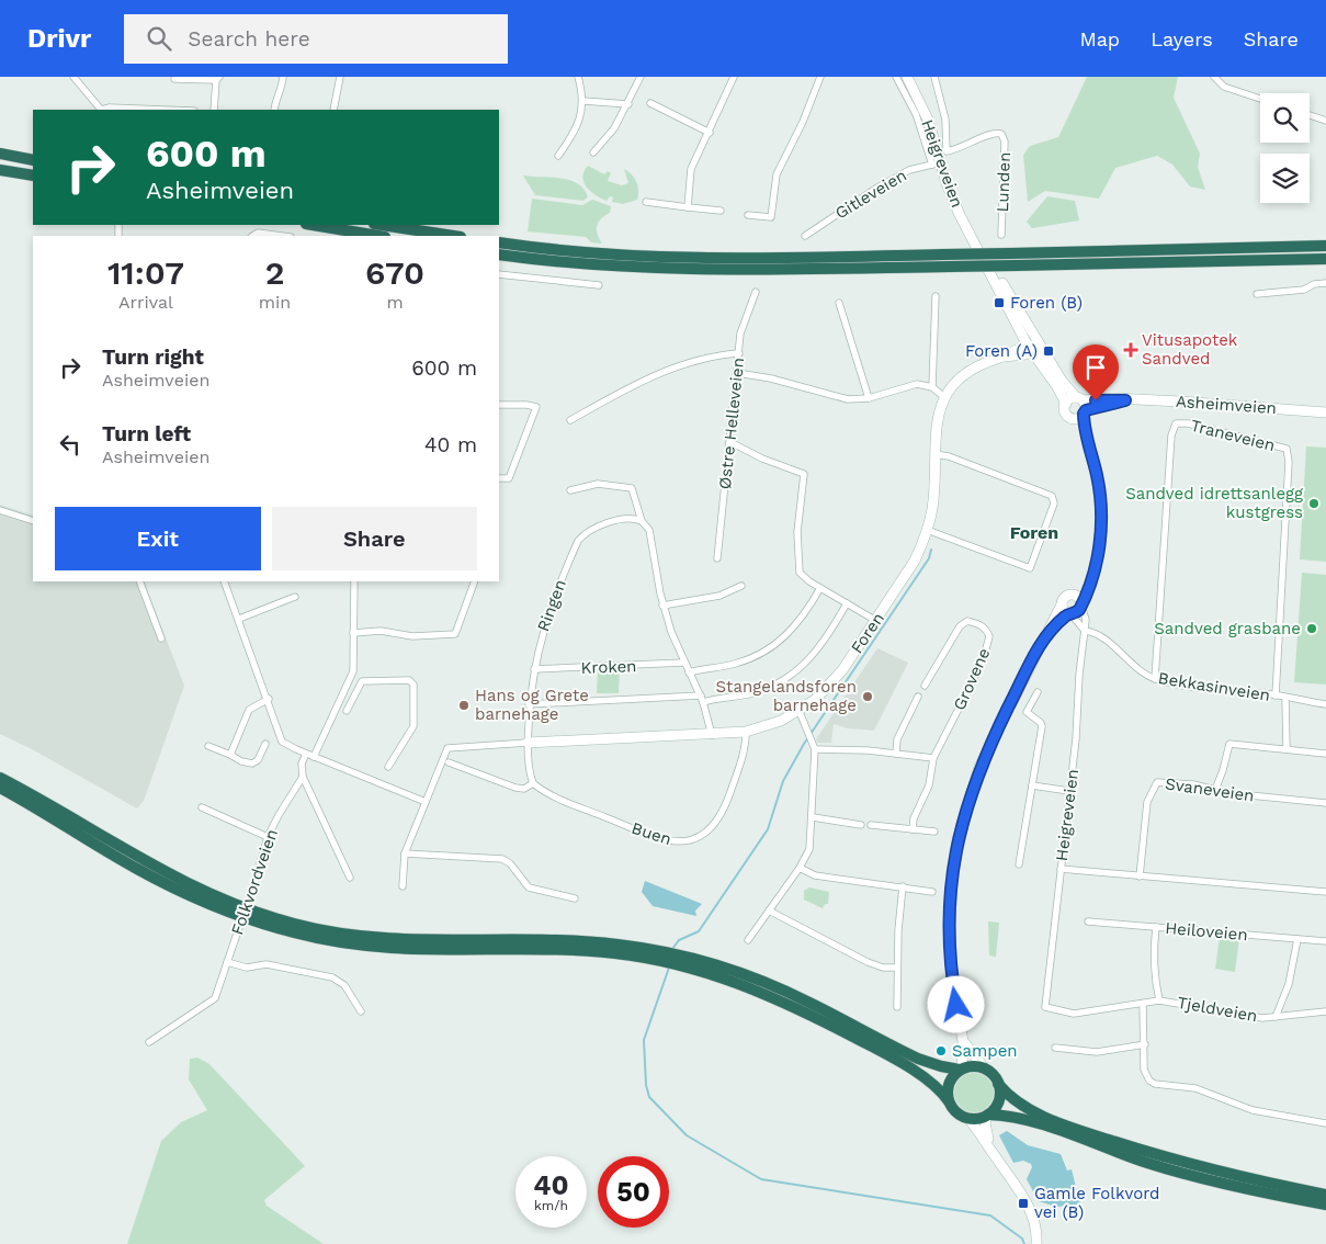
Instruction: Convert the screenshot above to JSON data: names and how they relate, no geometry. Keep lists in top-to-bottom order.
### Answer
{
  "streets": {
    "main road": ["Heigreveien", "Asheimveien", "Foren"],
    "street": [
      "Lunden",
      "Gitleveien",
      "Østre Helleveien",
      "Traneveien",
      "Ringen",
      "Kroken",
      "Grovene",
      "Bekkasinveien",
      "Svaneveien",
      "Buen",
      "Folkvordveien",
      "Heiloveien",
      "Tjeldveien"
    ]
  },
  "crossings": [
    ["Heigreveien", "Gitleveien"],
    ["Heigreveien", "Asheimveien"],
    ["Heigreveien", "Foren"],
    ["Heigreveien", "Bekkasinveien"],
    ["Heigreveien", "Tjeldveien"],
    ["Traneveien", "Bekkasinveien"],
    ["Ringen", "Foren"],
    ["Ringen", "Kroken"],
    ["Foren", "Buen"],
    ["Heiloveien", "Tjeldveien"]
  ],
  "districts": ["Foren"],
  "places": {
    "transit": ["Foren (B)", "Foren (A)", "Gamle Folkvord vei (B)"],
    "health": ["Vitusapotek Sandved"],
    "other": [
      "Sandved idrettsanlegg kustgress",
      "Sandved grasbane",
      "Stangelandsforen barnehage",
      "Hans og Grete barnehage",
      "Sampen"
    ]
  },
  "page": {
    "header": "Drivr",
    "search": "Search here",
    "nav": ["Map", "Layers", "Share"],
    "turn": ["600 m", "Asheimveien"],
    "eta": [
      "11:07",
      "Arrival",
      "2",
      "min",
      "670",
      "m"
    ],
    "list": [
      {
        "name": "Turn right",
        "note": "Asheimveien",
        "value": "600 m"
      },
      {
        "name": "Turn left",
        "note": "Asheimveien",
        "value": "40 m"
      }
    ],
    "buttons": ["Exit", "Share"],
    "speed": "40 km/h",
    "limit": "50"
  }
}
